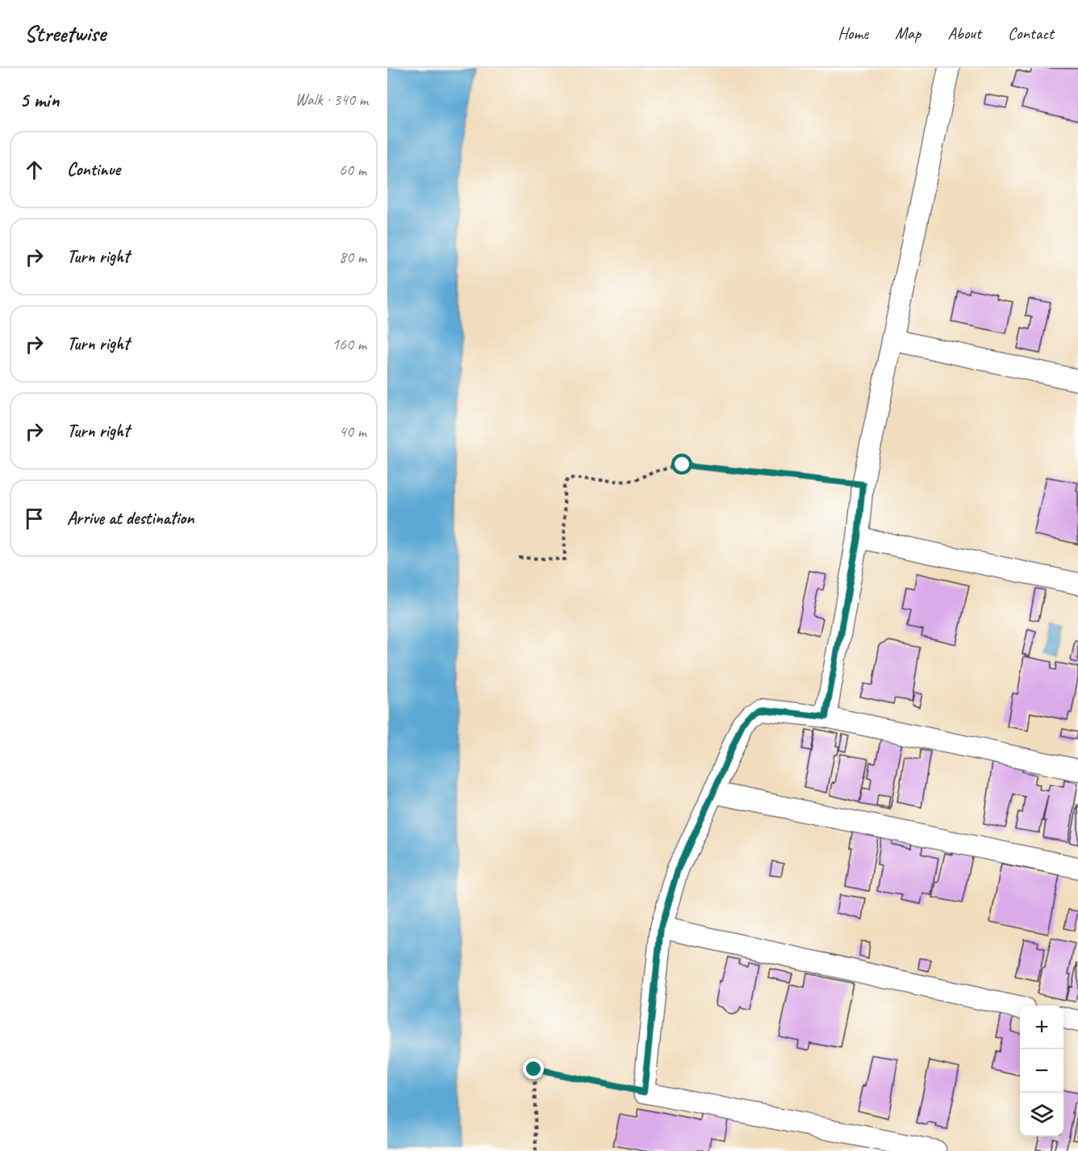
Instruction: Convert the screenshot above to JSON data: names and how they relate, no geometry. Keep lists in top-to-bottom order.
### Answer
{
  "page": {
    "header": "Streetwise",
    "nav": [
      "Home",
      "Map",
      "About",
      "Contact"
    ],
    "heading": ["5 min", "Walk · 340 m"],
    "list": [
      ["Continue", "60 m"],
      ["Turn right", "80 m"],
      ["Turn right", "160 m"],
      ["Turn right", "40 m"],
      "Arrive at destination"
    ],
    "map_buttons": ["+", "−"]
  }
}
